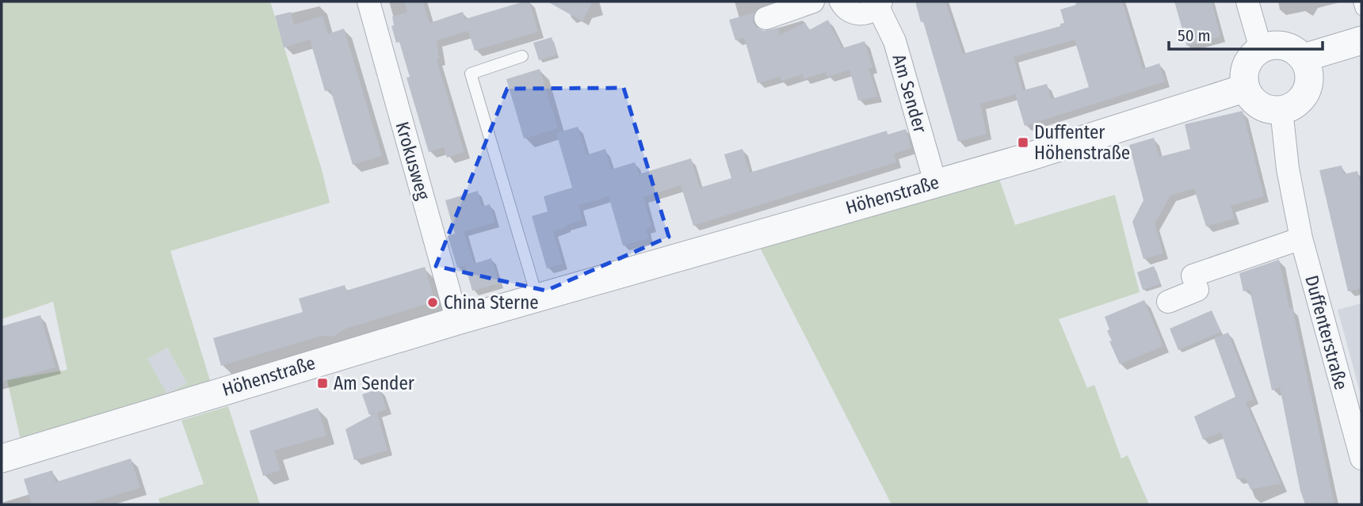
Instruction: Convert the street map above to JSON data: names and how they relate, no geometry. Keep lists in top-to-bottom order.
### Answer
{
  "streets": {
    "street": [
      "Am Sender",
      "Krokusweg",
      "Höhenstraße",
      "Duffenterstraße"
    ]
  },
  "crossings": [
    ["Am Sender", "Höhenstraße"],
    ["Krokusweg", "Höhenstraße"],
    ["Höhenstraße", "Duffenterstraße"]
  ],
  "places": {
    "transit": ["Duffenter Höhenstraße", "Am Sender"],
    "other": ["China Sterne"]
  },
  "scale_bar": "50 m"
}
